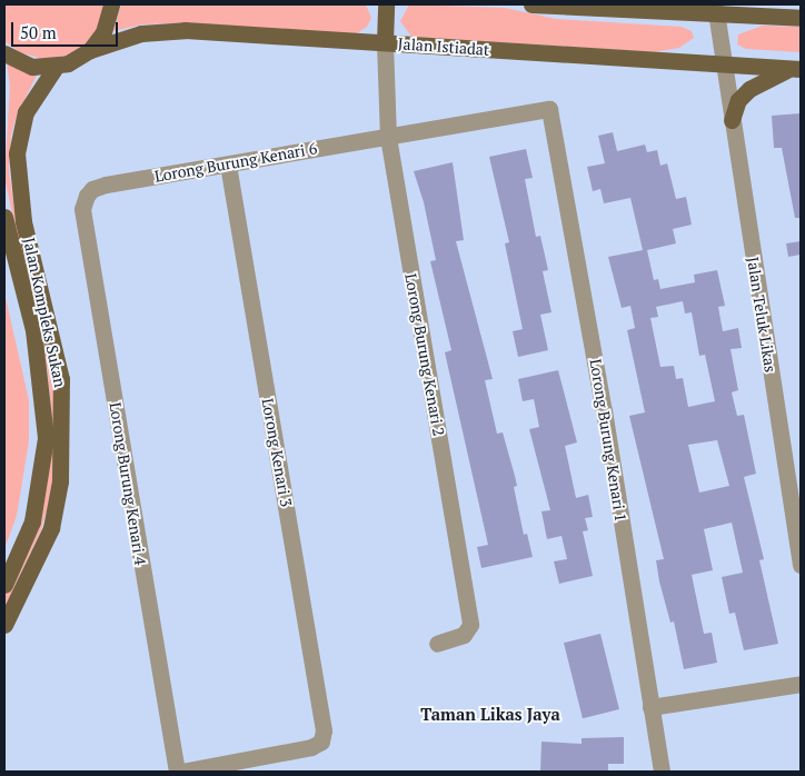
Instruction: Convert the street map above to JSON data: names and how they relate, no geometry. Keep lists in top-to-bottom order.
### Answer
{
  "streets": {
    "main road": ["Jalan Istiadat", "Jalan Kompleks Sukan"],
    "street": [
      "Lorong Burung Kenari 6",
      "Jalan Teluk Likas",
      "Lorong Burung Kenari 2",
      "Lorong Burung Kenari 1",
      "Lorong Kenari 3",
      "Lorong Burung Kenari 4"
    ]
  },
  "crossings": [
    ["Jalan Istiadat", "Jalan Kompleks Sukan"],
    ["Jalan Istiadat", "Jalan Teluk Likas"],
    ["Jalan Istiadat", "Lorong Burung Kenari 2"],
    ["Lorong Burung Kenari 6", "Lorong Burung Kenari 2"],
    ["Lorong Burung Kenari 6", "Lorong Burung Kenari 1"],
    ["Lorong Burung Kenari 6", "Lorong Kenari 3"],
    ["Lorong Burung Kenari 6", "Lorong Burung Kenari 4"]
  ],
  "districts": ["Taman Likas Jaya"],
  "scale_bar": "50 m"
}
